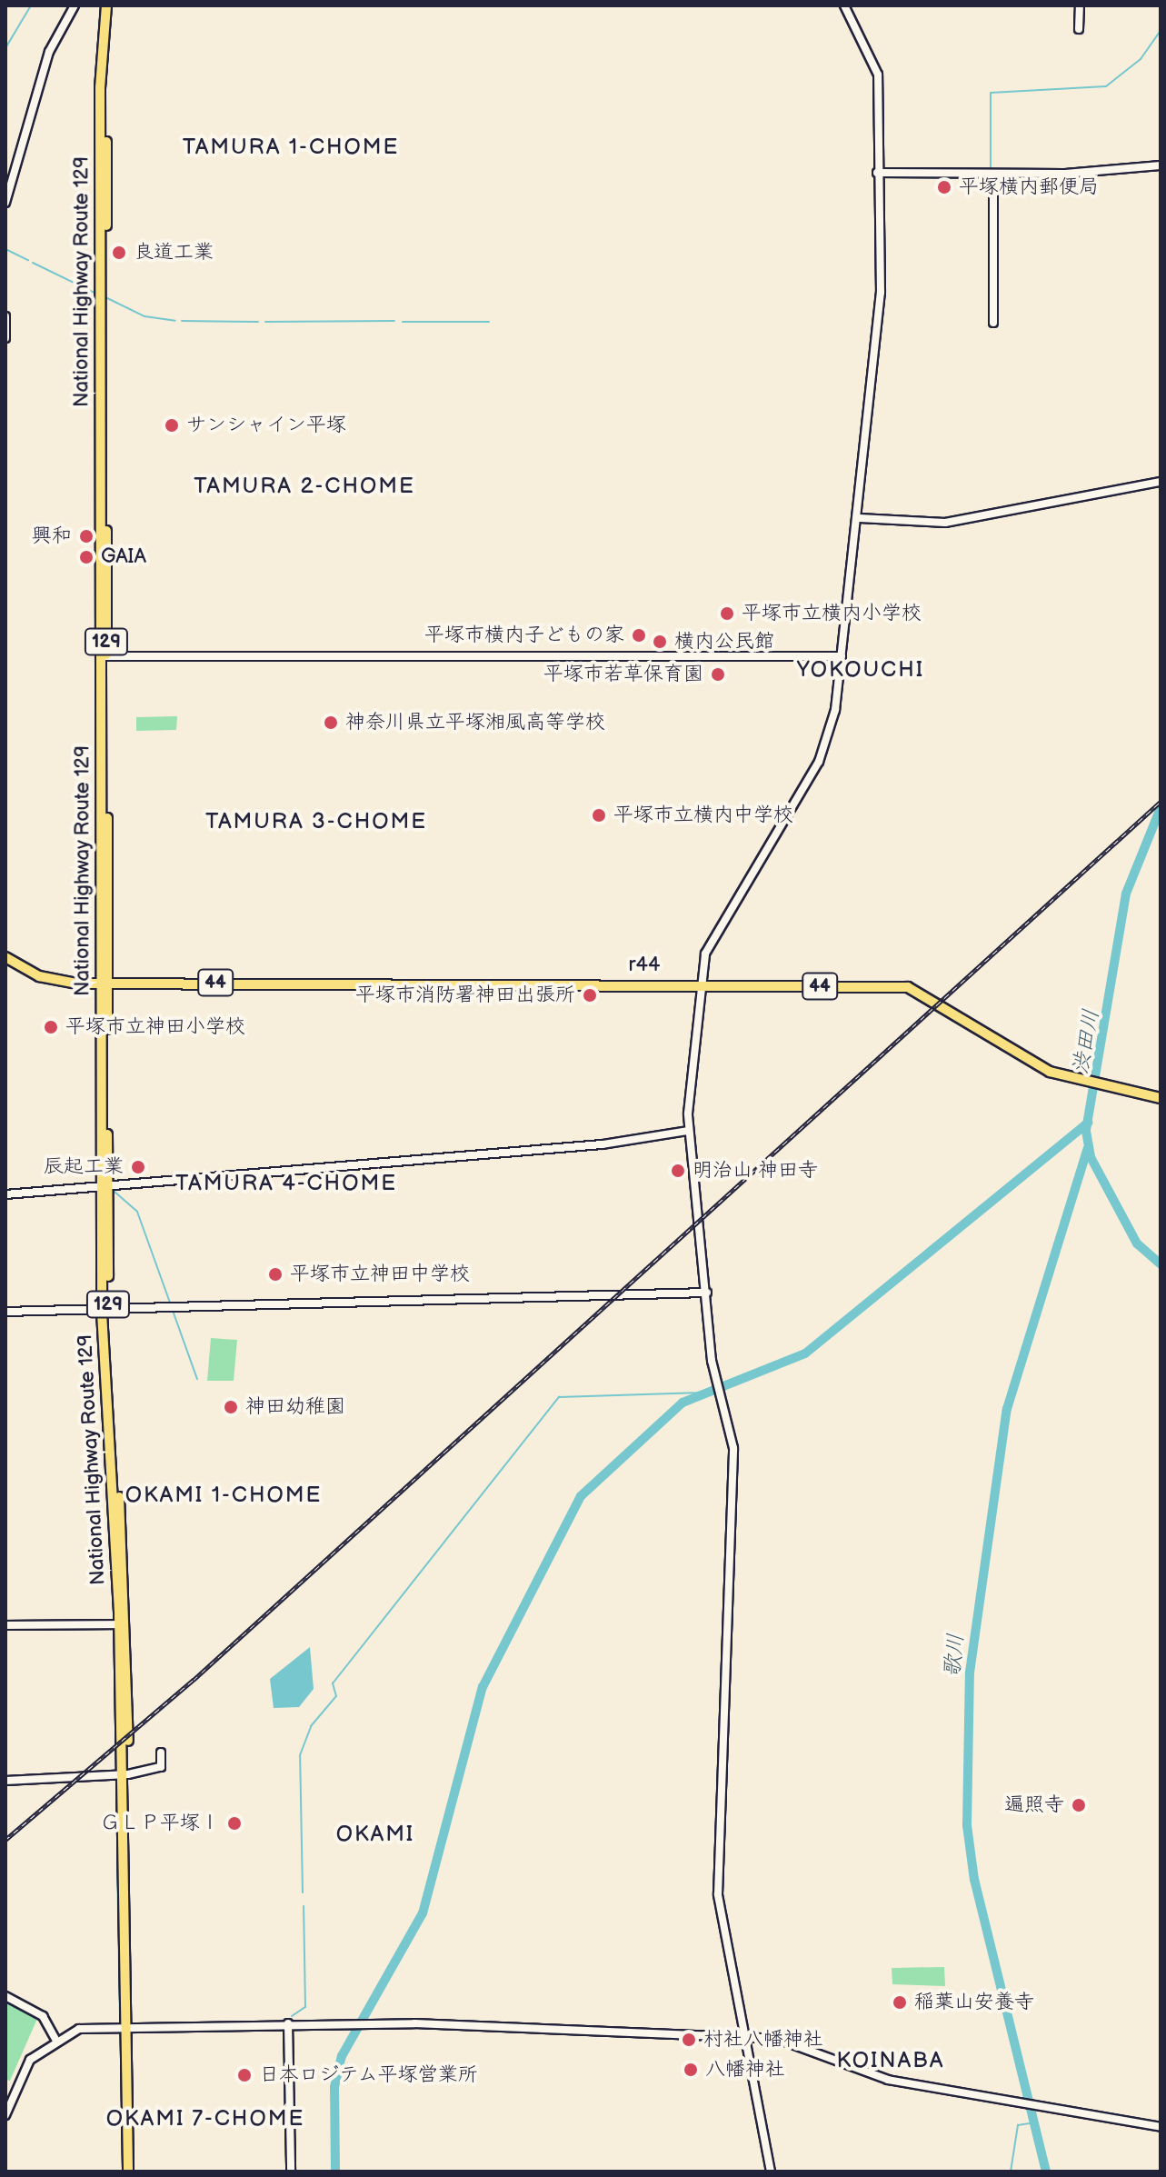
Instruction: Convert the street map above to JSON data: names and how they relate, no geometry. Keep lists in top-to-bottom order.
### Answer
{
  "streets": {
    "main road": [
      "National Highway Route 129",
      "129",
      "r44",
      "44"
    ]
  },
  "crossings": [
    ["National Highway Route 129", "r44"]
  ],
  "districts": [
    "TAMURA 1-CHOME",
    "TAMURA 2-CHOME",
    "YOKOUCHI",
    "TAMURA 3-CHOME",
    "TAMURA 4-CHOME",
    "OKAMI 1-CHOME",
    "OKAMI",
    "KOINABA",
    "OKAMI 7-CHOME"
  ],
  "water": ["渋田川", "歌川"],
  "places": [
    "平塚横内郵便局",
    "良道工業",
    "サンシャイン平塚",
    "興和",
    "GAIA",
    "平塚市立横内小学校",
    "平塚市横内子どもの家",
    "横内公民館",
    "平塚市若草保育園",
    "神奈川県立平塚湘風高等学校",
    "平塚市立横内中学校",
    "平塚市消防署神田出張所",
    "平塚市立神田小学校",
    "辰起工業",
    "明治山 神田寺",
    "平塚市立神田中学校",
    "神田幼稚園",
    "遍照寺",
    "ＧＬＰ平塚Ⅰ",
    "稲葉山安養寺",
    "村社八幡神社",
    "八幡神社",
    "日本ロジテム平塚営業所"
  ]
}
